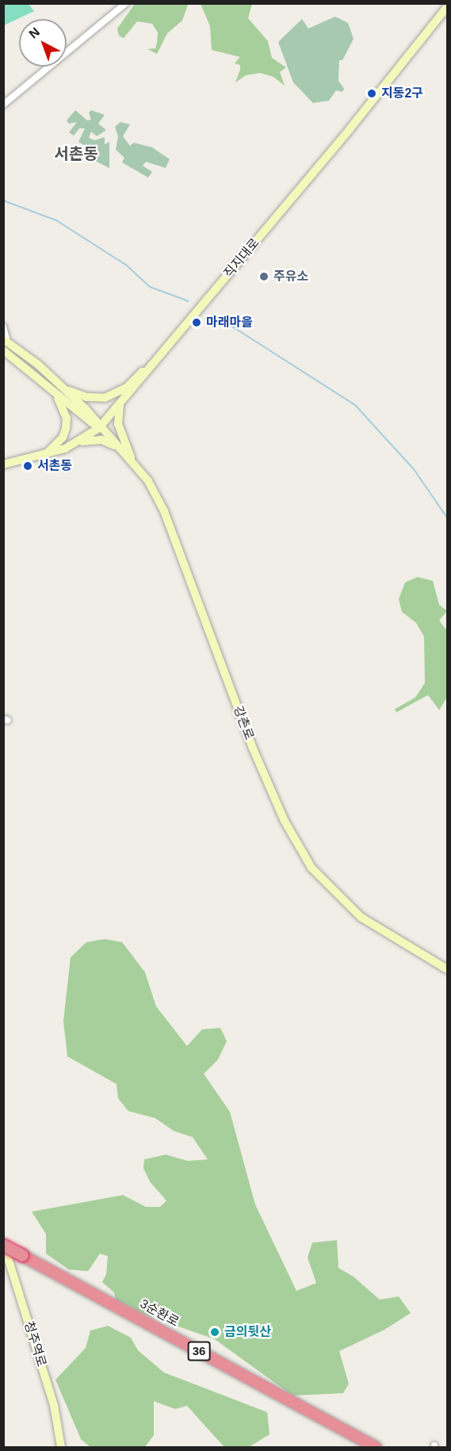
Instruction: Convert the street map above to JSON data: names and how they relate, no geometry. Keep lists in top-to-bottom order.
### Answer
{
  "streets": {
    "highway": ["3순환로", "36"],
    "main road": ["직지대로", "강촌로", "청주역로"]
  },
  "crossings": [
    ["직지대로", "강촌로"],
    ["3순환로", "청주역로"]
  ],
  "districts": ["서촌동"],
  "places": [
    "지동2구",
    "주유소",
    "마래마을",
    "서촌동",
    "금의뒷산"
  ],
  "north": "top left"
}
